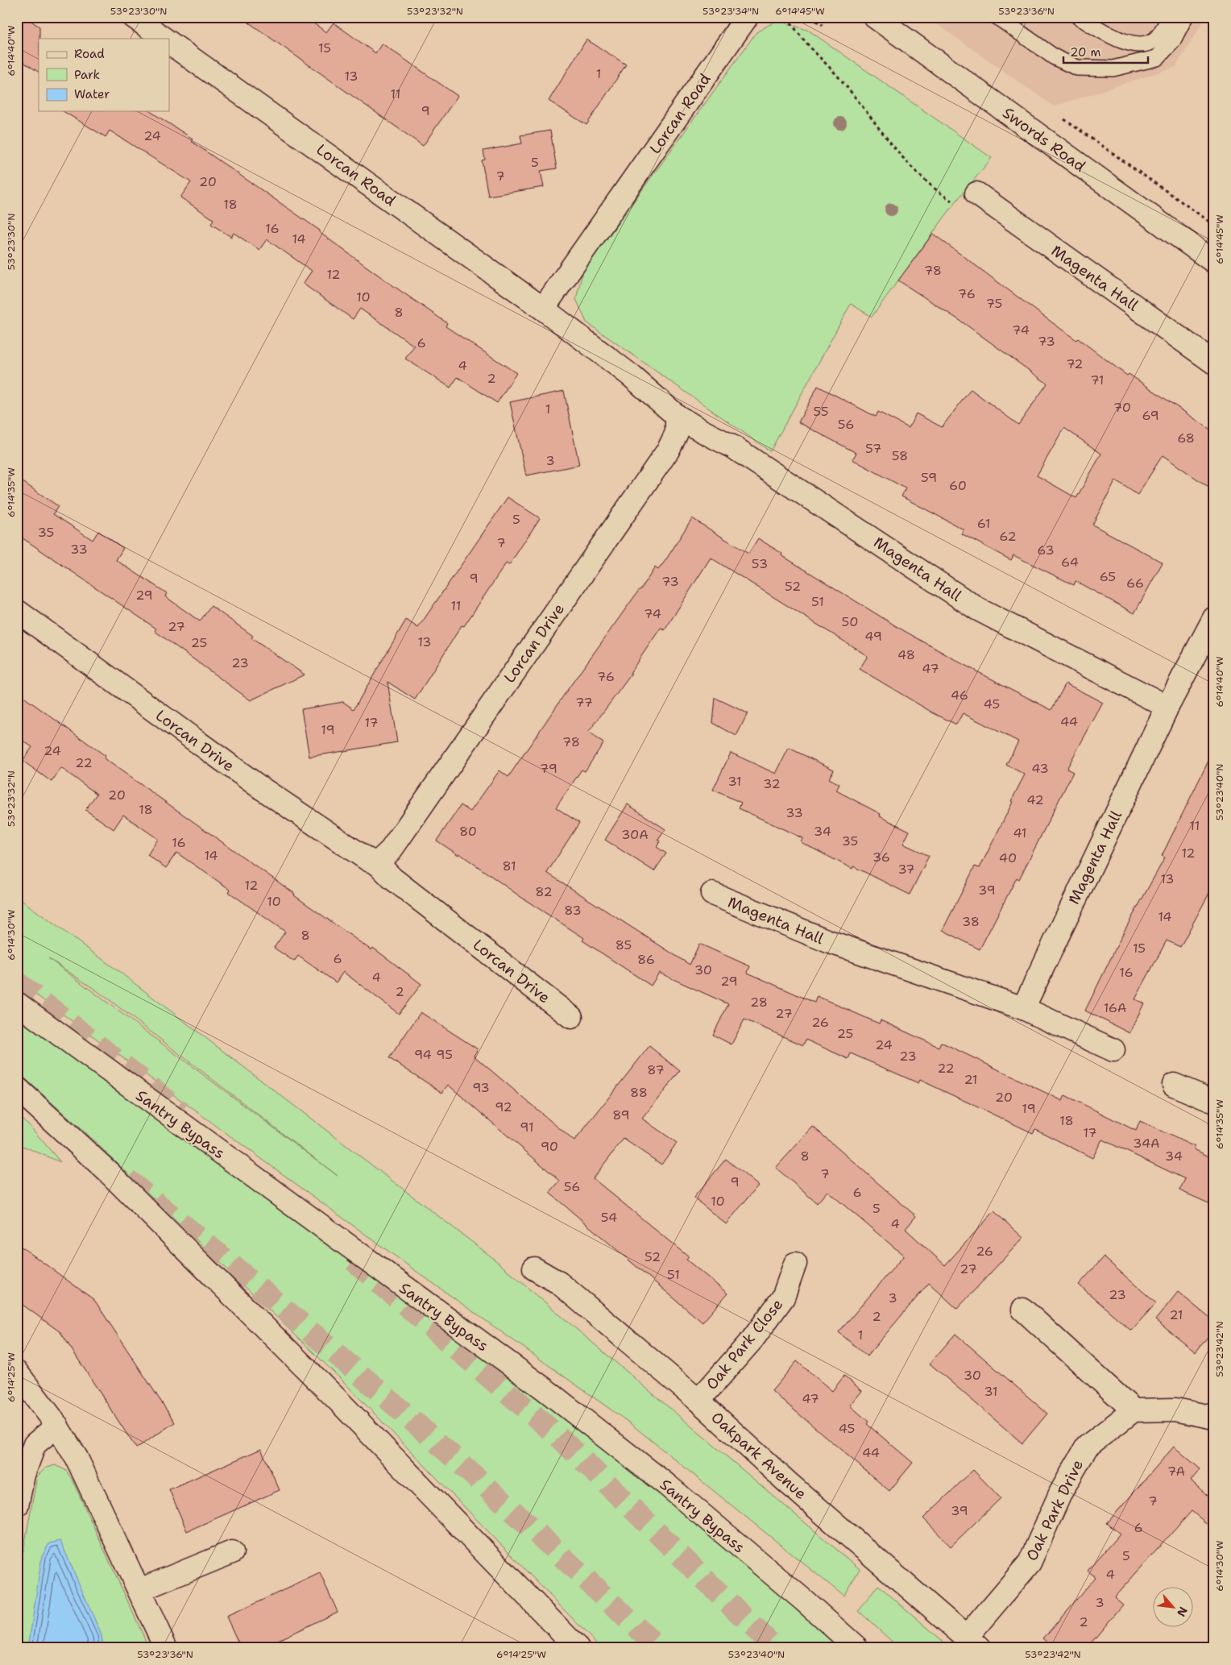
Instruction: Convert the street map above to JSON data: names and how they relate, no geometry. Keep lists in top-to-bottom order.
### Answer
{
  "streets": {
    "street": [
      "Lorcan Road",
      "Swords Road",
      "Magenta Hall",
      "Lorcan Drive",
      "Santry Bypass",
      "Oak Park Close",
      "Oakpark Avenue",
      "Oak Park Drive"
    ]
  },
  "crossings": [
    ["Lorcan Road", "Magenta Hall"],
    ["Lorcan Road", "Lorcan Drive"],
    ["Magenta Hall", "Lorcan Drive"],
    ["Oak Park Close", "Oakpark Avenue"],
    ["Oakpark Avenue", "Oak Park Drive"]
  ],
  "house_numbers": [
    "15",
    "1",
    "13",
    "11",
    "9",
    "24",
    "5",
    "7",
    "20",
    "18",
    "16",
    "14",
    "78",
    "12",
    "76",
    "10",
    "75",
    "8",
    "74",
    "73",
    "6",
    "72",
    "4",
    "2",
    "71",
    "70",
    "1",
    "55",
    "69",
    "56",
    "68",
    "57",
    "58",
    "3",
    "59",
    "60",
    "5",
    "61",
    "35",
    "62",
    "7",
    "33",
    "63",
    "64",
    "53",
    "65",
    "9",
    "73",
    "66",
    "52",
    "29",
    "51",
    "11",
    "74",
    "50",
    "27",
    "49",
    "13",
    "25",
    "48",
    "23",
    "47",
    "76",
    "46",
    "77",
    "45",
    "44",
    "17",
    "19",
    "78",
    "24",
    "22",
    "79",
    "43",
    "31",
    "32",
    "20",
    "42",
    "18",
    "33",
    "11",
    "80",
    "34",
    "41",
    "30A",
    "35",
    "16",
    "12",
    "14",
    "36",
    "40",
    "81",
    "37",
    "13",
    "12",
    "39",
    "82",
    "10",
    "83",
    "14",
    "38",
    "8",
    "85",
    "15",
    "6",
    "86",
    "30",
    "16",
    "4",
    "29",
    "2",
    "28",
    "16A",
    "27",
    "26",
    "25",
    "24",
    "94 95",
    "23",
    "22",
    "87",
    "21",
    "93",
    "88",
    "20",
    "92",
    "19",
    "89",
    "18",
    "91",
    "17",
    "34A",
    "90",
    "8",
    "34",
    "7",
    "9",
    "56",
    "6",
    "10",
    "5",
    "54",
    "4",
    "26",
    "52",
    "27",
    "51",
    "23",
    "3",
    "21",
    "2",
    "1",
    "30",
    "31",
    "47",
    "45",
    "44",
    "7A",
    "7",
    "39",
    "6",
    "5",
    "4",
    "3",
    "2"
  ],
  "legend": ["Road", "Park", "Water"],
  "scale_bar": "20 m",
  "north": "bottom right",
  "coordinates": [
    "53°23'30\"N",
    "53°23'32\"N",
    "53°23'34\"N",
    "6°14'45\"W",
    "53°23'36\"N",
    "6°14'40\"W",
    "6°14'35\"W",
    "53°23'40\"N",
    "6°14'30\"W",
    "53°23'42\"N",
    "6°14'25\"W"
  ]
}
